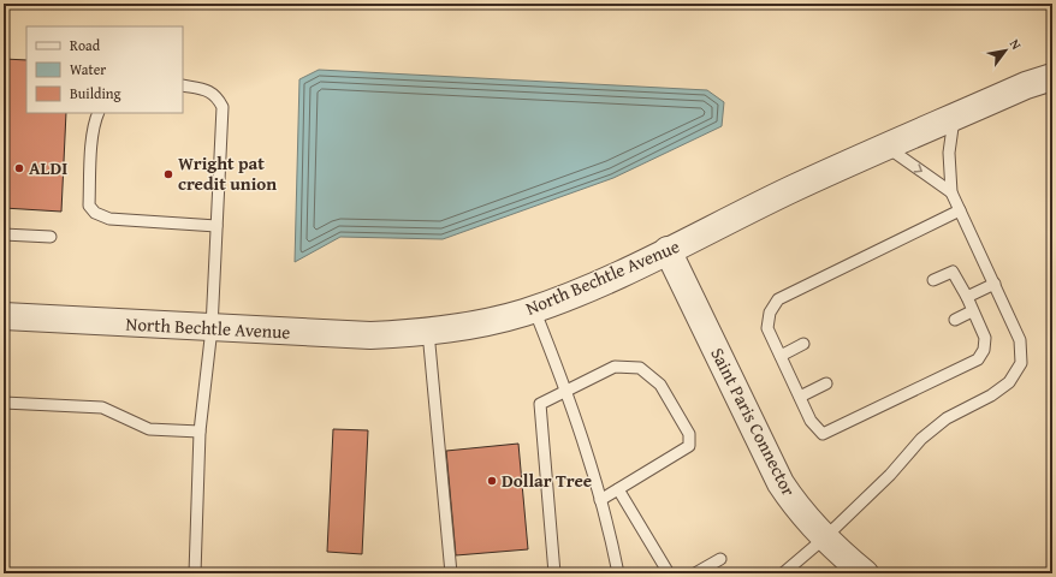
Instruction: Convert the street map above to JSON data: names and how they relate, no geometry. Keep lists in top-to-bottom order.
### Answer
{
  "streets": {
    "street": ["North Bechtle Avenue", "Saint Paris Connector"]
  },
  "crossings": [
    ["North Bechtle Avenue", "Saint Paris Connector"]
  ],
  "places": ["ALDI", "Wright pat credit union", "Dollar Tree"],
  "legend": ["Road", "Water", "Building"],
  "north": "top right"
}
